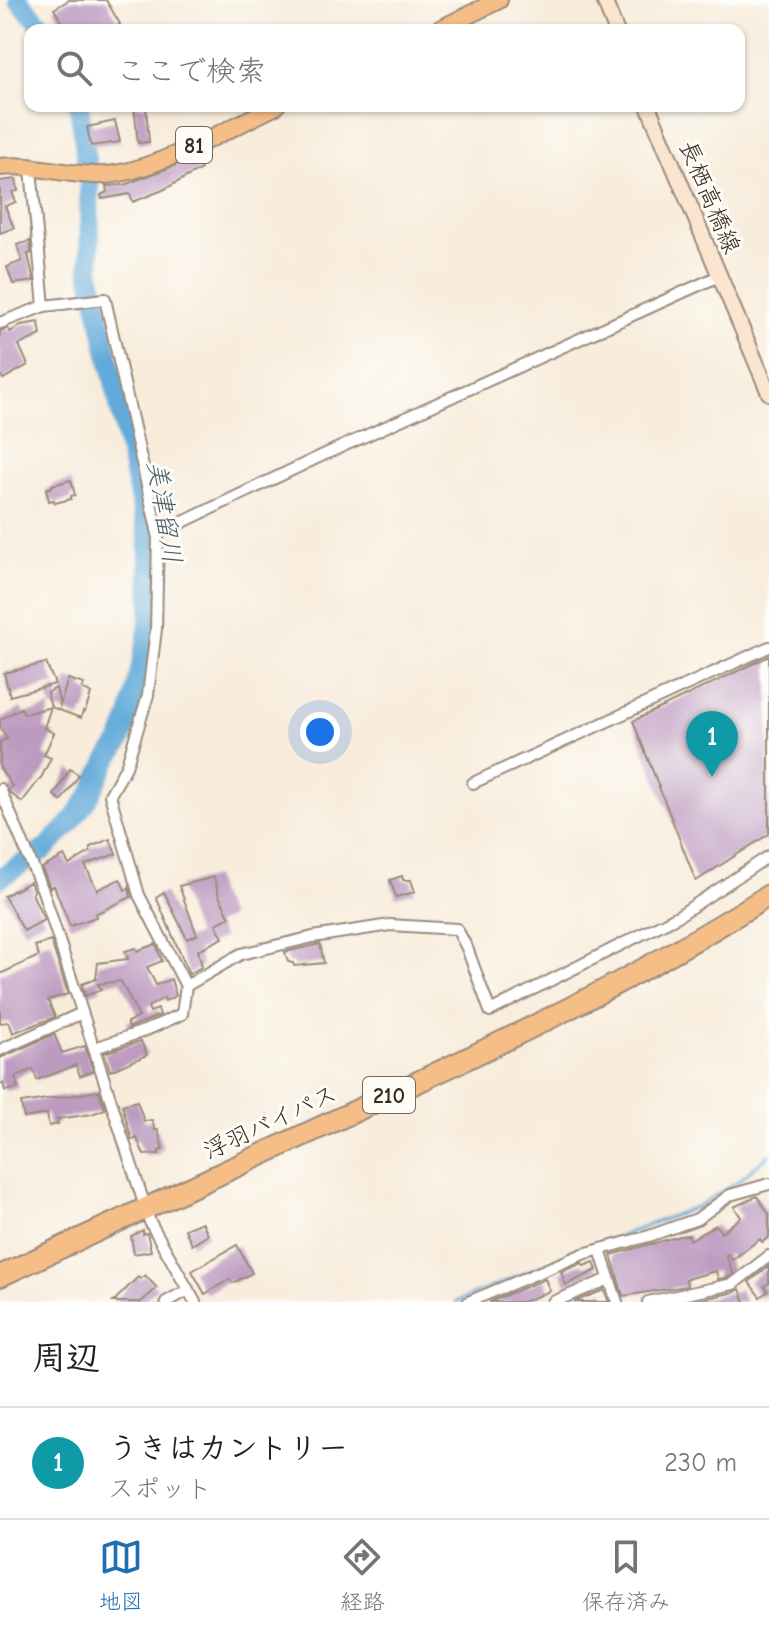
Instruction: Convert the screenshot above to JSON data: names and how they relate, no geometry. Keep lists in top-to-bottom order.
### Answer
{
  "streets": {
    "highway": ["210", "浮羽バイパス"],
    "main road": ["81", "長栖高橋線"]
  },
  "water": ["美津留川"],
  "page": {
    "search": "ここで検索",
    "pins": "1",
    "heading": "周辺",
    "list": [
      {
        "mark": "1",
        "name": "うきはカントリー",
        "note": "スポット",
        "value": "230 m"
      }
    ],
    "nav": ["地図", "経路", "保存済み"]
  }
}
